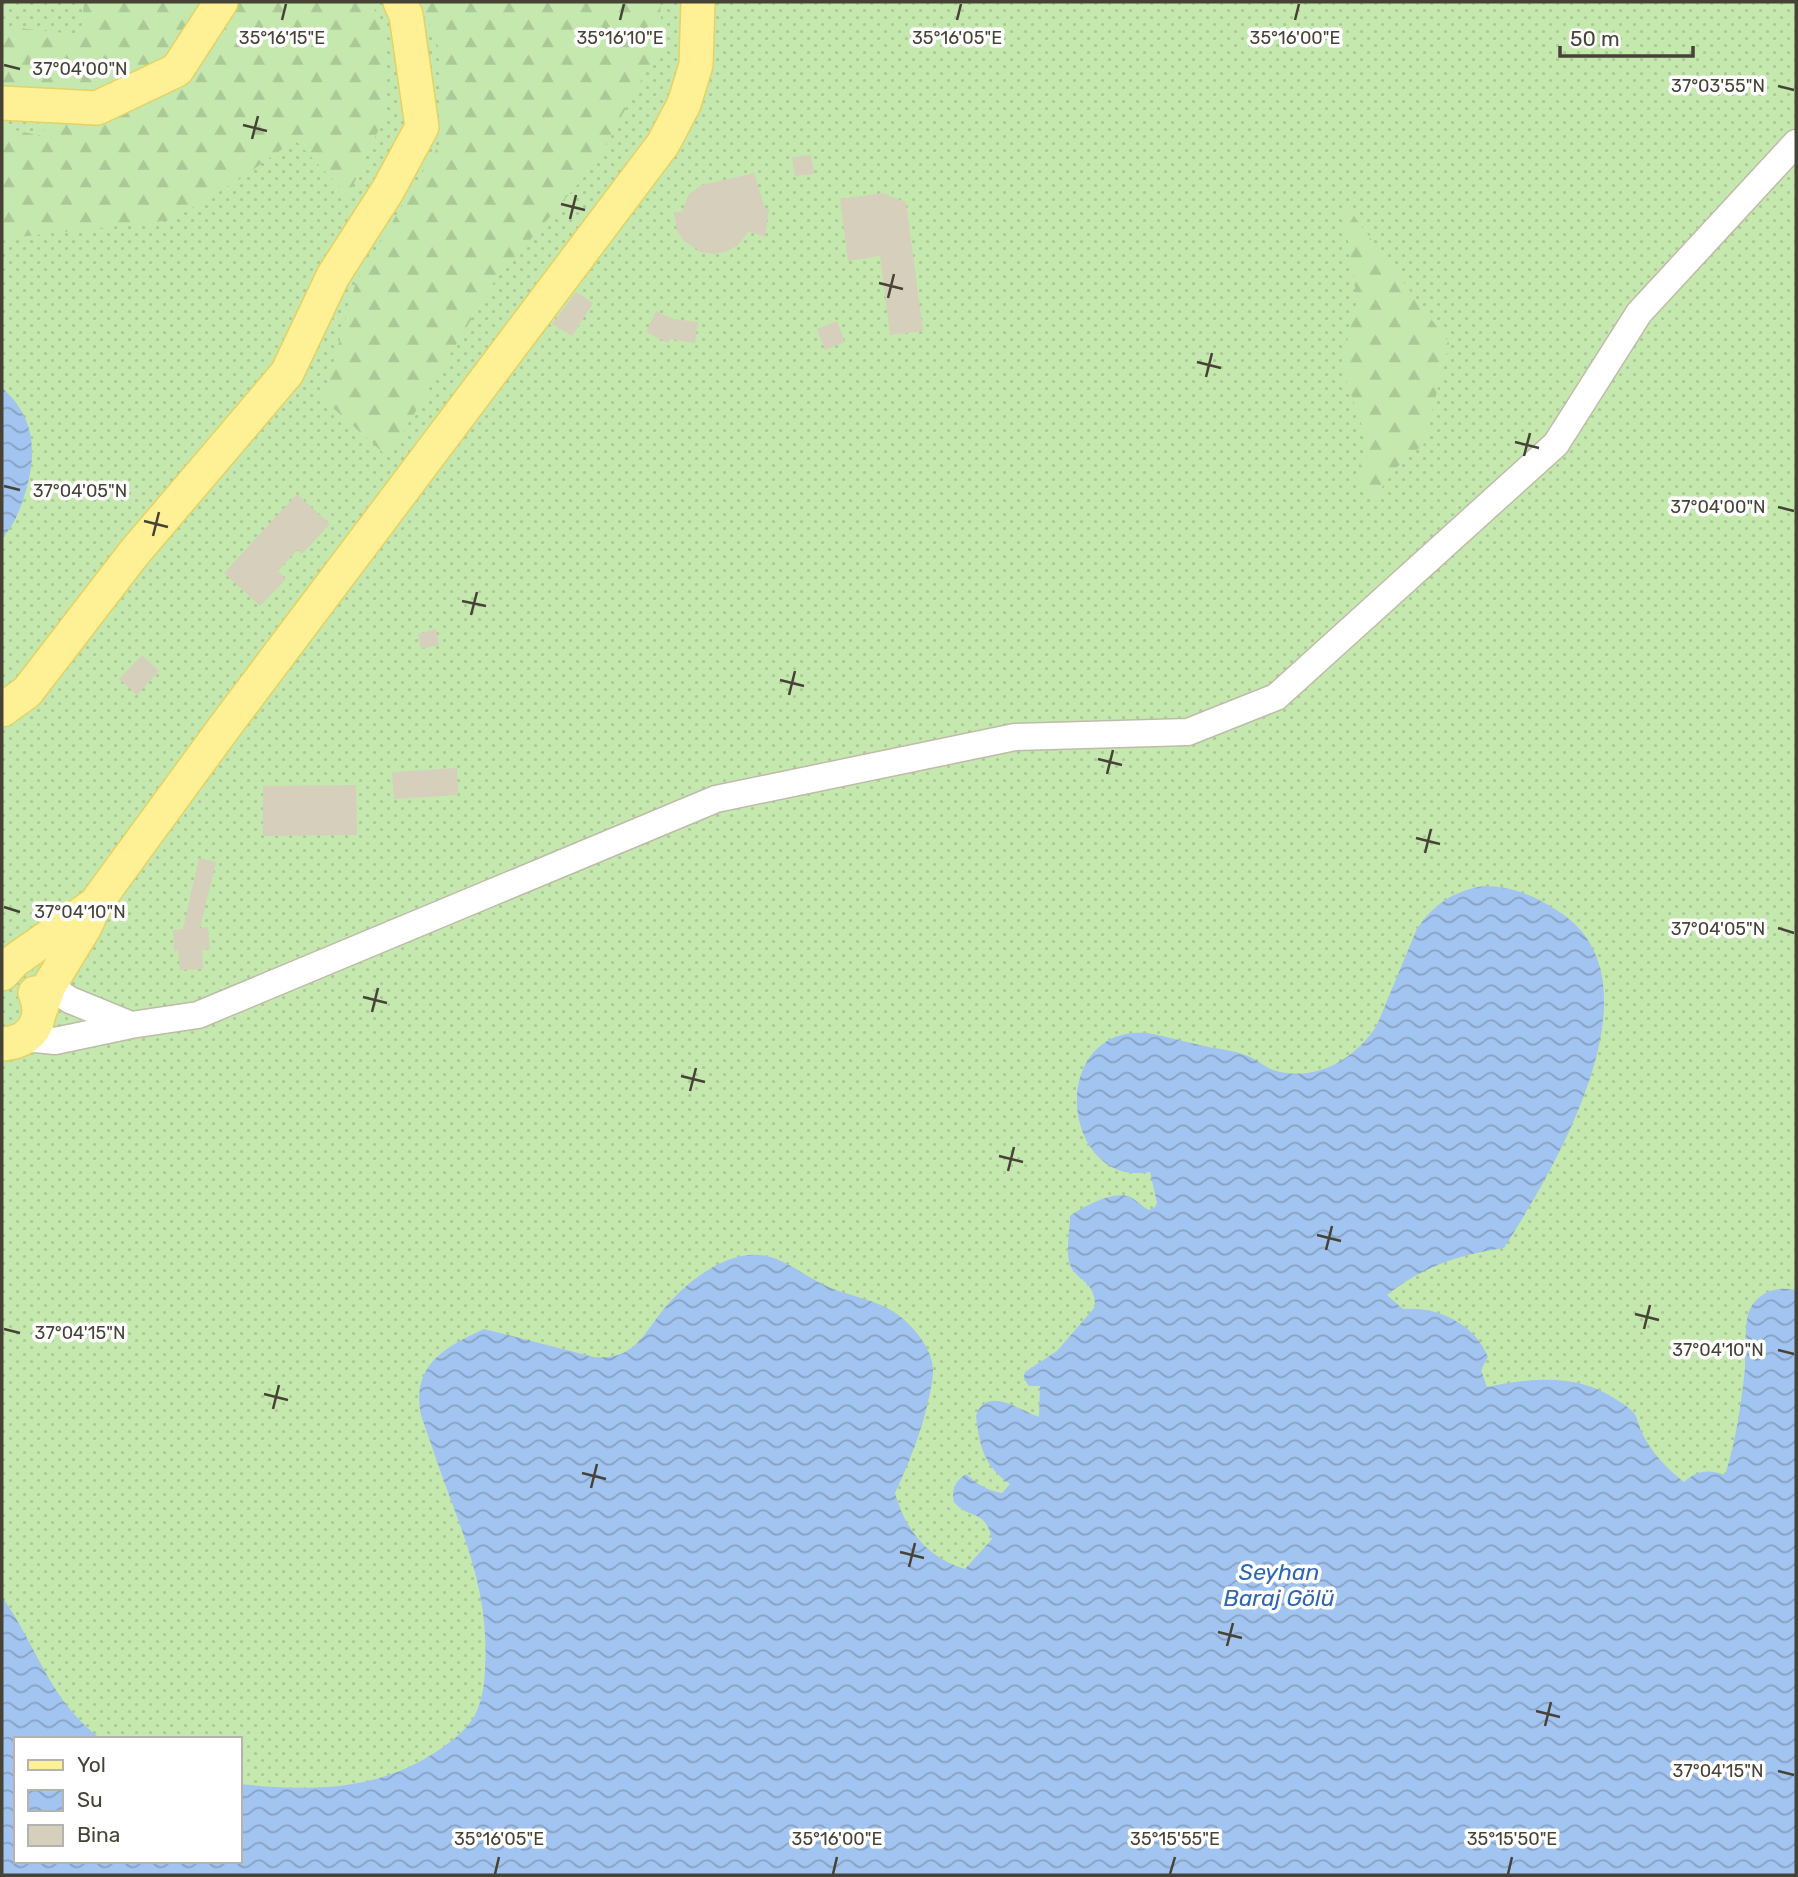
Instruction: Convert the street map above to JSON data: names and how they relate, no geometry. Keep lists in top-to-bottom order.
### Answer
{
  "water": ["Seyhan Baraj Gölü"],
  "legend": ["Yol", "Su", "Bina"],
  "scale_bar": "50 m",
  "coordinates": [
    "35°16'15\"E",
    "35°16'10\"E",
    "35°16'05\"E",
    "35°16'00\"E",
    "37°04'00\"N",
    "37°03'55\"N",
    "37°04'05\"N",
    "37°04'10\"N",
    "37°04'15\"N",
    "35°15'55\"E",
    "35°15'50\"E"
  ]
}
